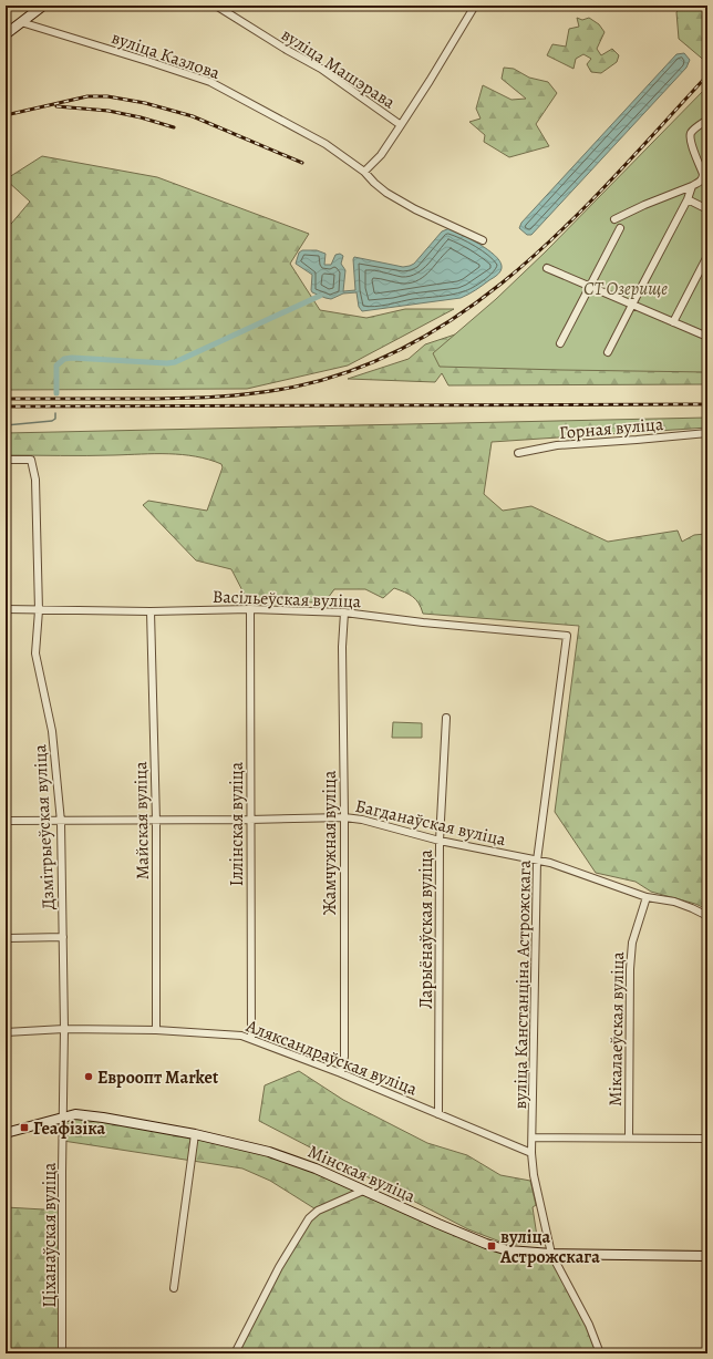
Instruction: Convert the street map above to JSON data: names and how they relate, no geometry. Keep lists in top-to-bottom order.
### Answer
{
  "streets": {
    "main road": ["Мінская вуліца"],
    "street": [
      "вуліца Казлова",
      "вуліца Машэрава",
      "Горная вуліца",
      "Васільеўская вуліца",
      "Майская вуліца",
      "Багданаўская вуліца",
      "Іллінская вуліца",
      "Дзмітрыеўская вуліца",
      "Жамчужная вуліца",
      "Ларыёнаўская вуліца",
      "вуліца Канстанціна Астрожскага",
      "Мікалаеўская вуліца",
      "Аляксандраўская вуліца",
      "Ціханаўская вуліца"
    ]
  },
  "crossings": [
    ["Васільеўская вуліца", "Майская вуліца"],
    ["Васільеўская вуліца", "Іллінская вуліца"],
    ["Васільеўская вуліца", "Дзмітрыеўская вуліца"],
    ["Васільеўская вуліца", "Жамчужная вуліца"],
    ["Васільеўская вуліца", "вуліца Канстанціна Астрожскага"],
    ["Майская вуліца", "Багданаўская вуліца"],
    ["Майская вуліца", "Аляксандраўская вуліца"],
    ["Багданаўская вуліца", "Іллінская вуліца"],
    ["Багданаўская вуліца", "Дзмітрыеўская вуліца"],
    ["Багданаўская вуліца", "Жамчужная вуліца"],
    ["Багданаўская вуліца", "Ларыёнаўская вуліца"],
    ["Багданаўская вуліца", "вуліца Канстанціна Астрожскага"],
    ["Багданаўская вуліца", "Мікалаеўская вуліца"],
    ["Іллінская вуліца", "Аляксандраўская вуліца"],
    ["Дзмітрыеўская вуліца", "Аляксандраўская вуліца"],
    ["Дзмітрыеўская вуліца", "Мінская вуліца"],
    ["Дзмітрыеўская вуліца", "Ціханаўская вуліца"],
    ["Жамчужная вуліца", "Аляксандраўская вуліца"],
    ["Ларыёнаўская вуліца", "Аляксандраўская вуліца"],
    ["вуліца Канстанціна Астрожскага", "Аляксандраўская вуліца"],
    ["вуліца Канстанціна Астрожскага", "Мінская вуліца"],
    ["Мінская вуліца", "Ціханаўская вуліца"]
  ],
  "parks": ["СТ Озерище"],
  "places": {
    "other": ["Евроопт Market"],
    "transit": ["Геафізіка", "вуліца Астрожскага"]
  }
}
